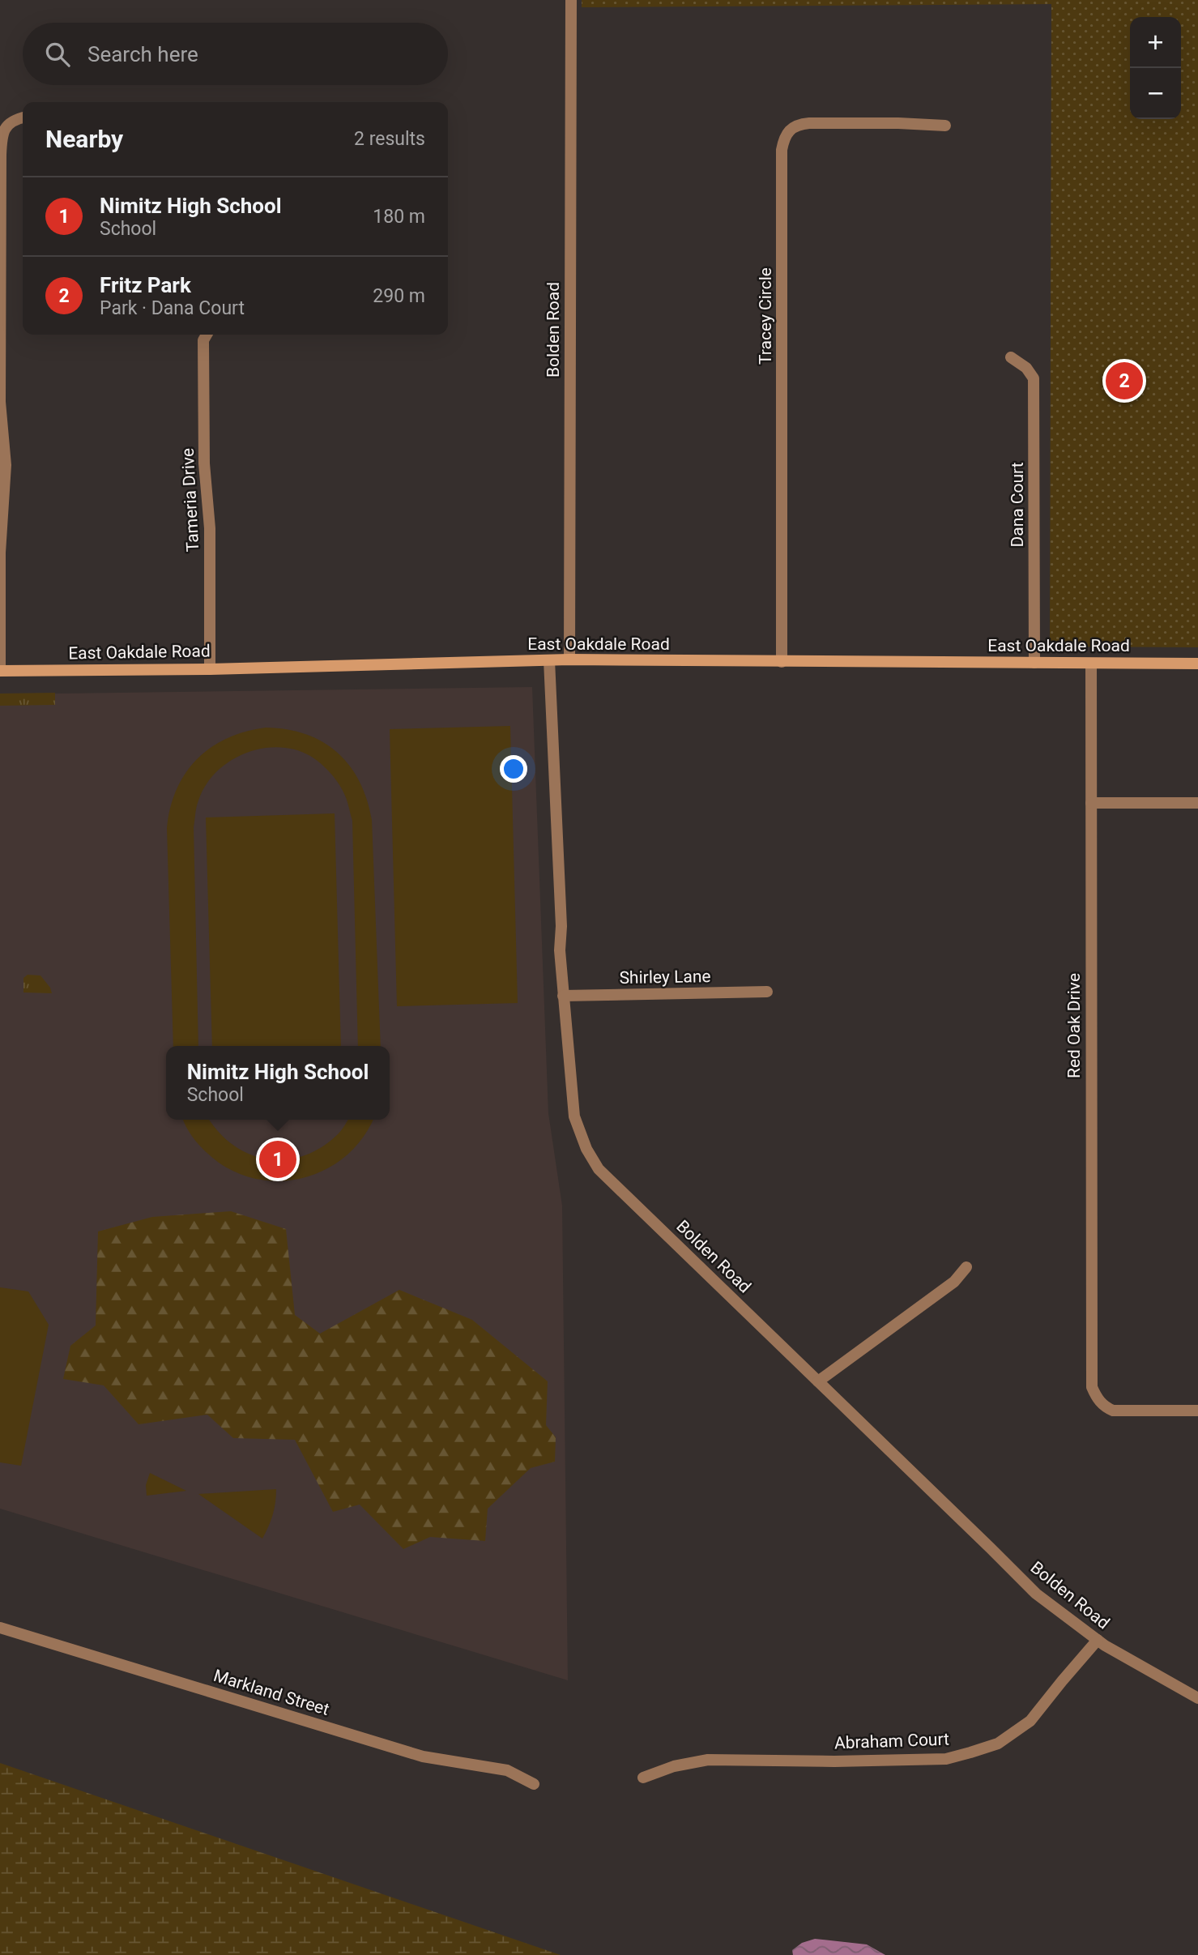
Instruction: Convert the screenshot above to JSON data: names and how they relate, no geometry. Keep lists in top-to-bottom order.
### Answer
{
  "streets": {
    "street": [
      "Tracey Circle",
      "Bolden Road",
      "Tameria Drive",
      "Dana Court",
      "East Oakdale Road",
      "Shirley Lane",
      "Red Oak Drive",
      "Markland Street",
      "Abraham Court"
    ]
  },
  "crossings": [
    ["Tracey Circle", "East Oakdale Road"],
    ["Bolden Road", "East Oakdale Road"],
    ["Bolden Road", "Shirley Lane"],
    ["Bolden Road", "Abraham Court"],
    ["Tameria Drive", "East Oakdale Road"],
    ["Dana Court", "East Oakdale Road"],
    ["East Oakdale Road", "Red Oak Drive"]
  ],
  "page": {
    "map_buttons": ["+", "−"],
    "search": "Search here",
    "heading": ["Nearby", "2 results"],
    "list": [
      {
        "mark": "1",
        "name": "Nimitz High School",
        "note": "School",
        "value": "180 m"
      },
      {
        "mark": "2",
        "name": "Fritz Park",
        "note": "Park · Dana Court",
        "value": "290 m"
      }
    ],
    "pins": ["2", "1"],
    "popup": ["Nimitz High School", "School"]
  }
}
